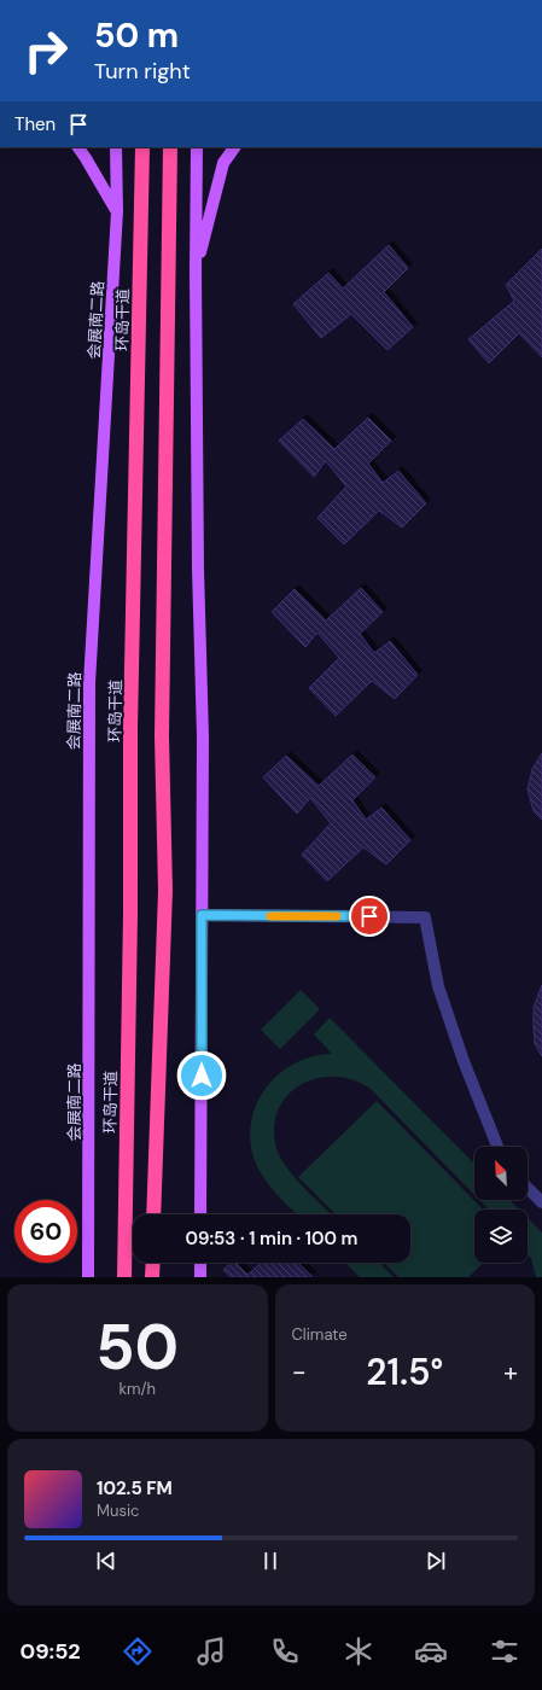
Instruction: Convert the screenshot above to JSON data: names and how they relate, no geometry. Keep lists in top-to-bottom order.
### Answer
{
  "streets": {
    "highway": ["环岛干道"],
    "main road": ["会展南二路"]
  },
  "north": "top left",
  "page": {
    "turn": ["50 m", "Turn right"],
    "then": "Then",
    "limit": "60",
    "trip": "09:53 · 1 min · 100 m",
    "tile": [
      ["50", "km/h"],
      "Climate"
    ],
    "heat": ["−", "21.5°", "+"],
    "song": ["102.5 FM", "Music"],
    "tabs": "09:52"
  }
}
